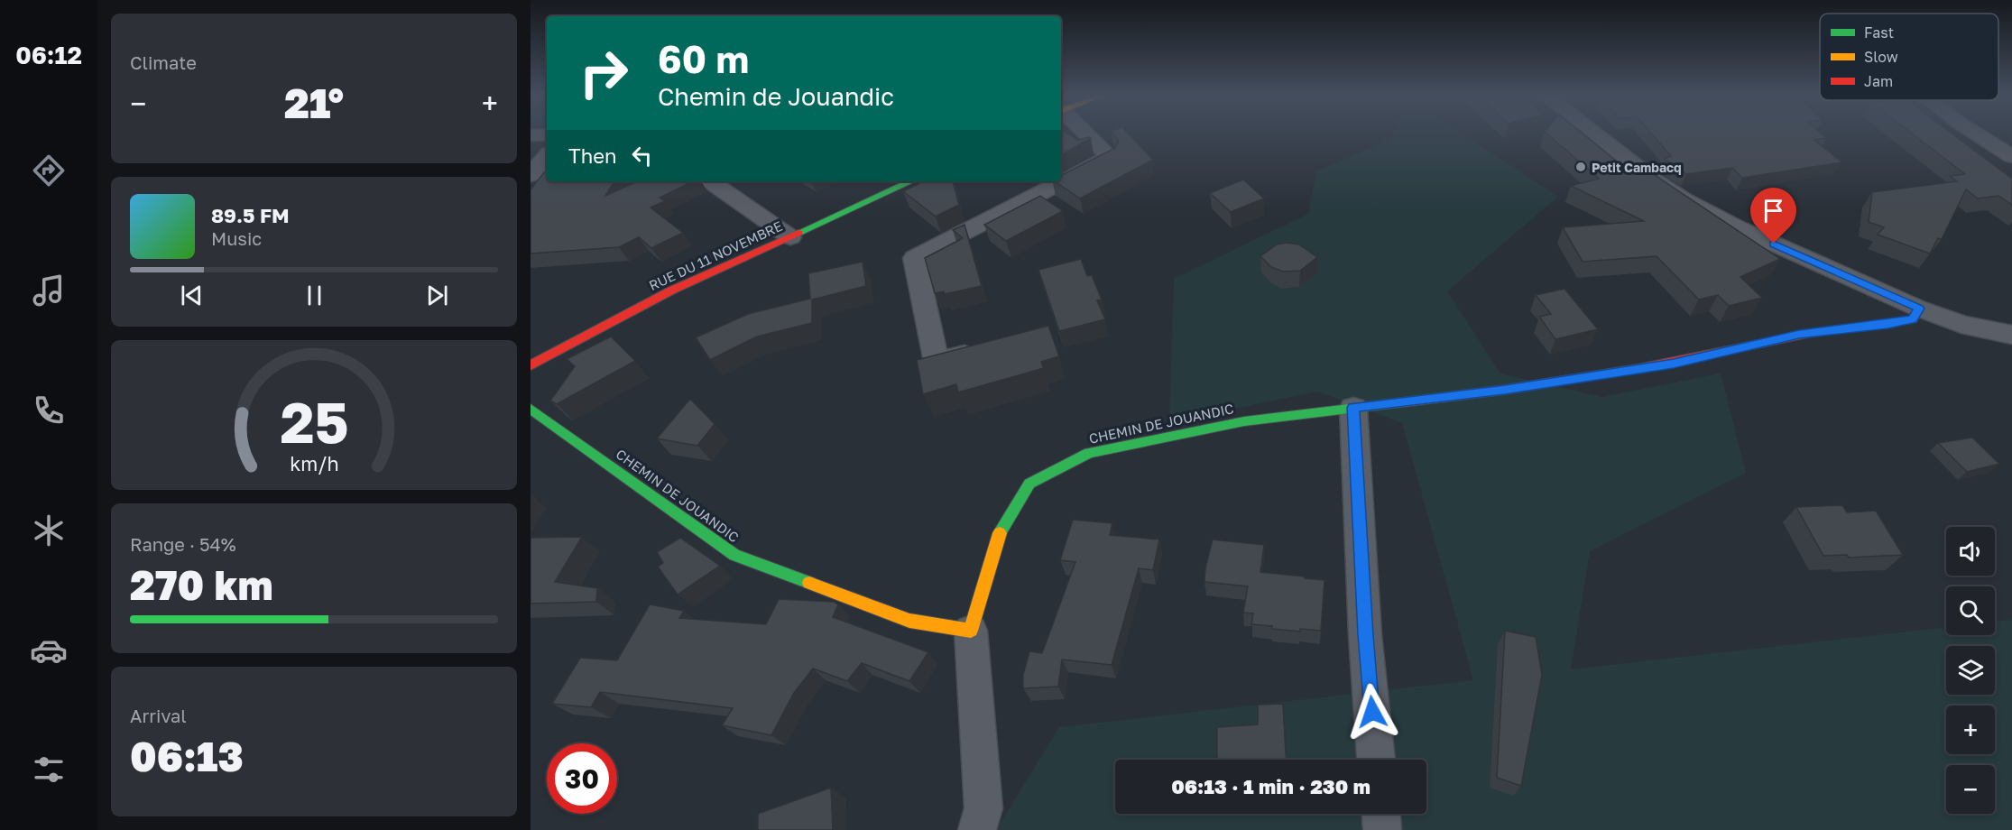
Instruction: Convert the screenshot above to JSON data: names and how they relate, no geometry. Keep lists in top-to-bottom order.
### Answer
{
  "streets": {
    "street": ["RUE DU 11 NOVEMBRE", "CHEMIN DE JOUANDIC"]
  },
  "places": ["Petit Cambacq"],
  "legend": ["Fast", "Slow", "Jam"],
  "page": {
    "tabs": "06:12",
    "tile": [
      "Climate",
      ["Range · 54%", "270 km"],
      ["Arrival", "06:13"]
    ],
    "turn": ["60 m", "Chemin de Jouandic"],
    "heat": ["−", "21°", "+"],
    "then": "Then",
    "song": ["89.5 FM", "Music"],
    "map_buttons": ["+", "−"],
    "limit": "30",
    "trip": "06:13 · 1 min · 230 m",
    "gauge": ["25", "km/h"]
  }
}
